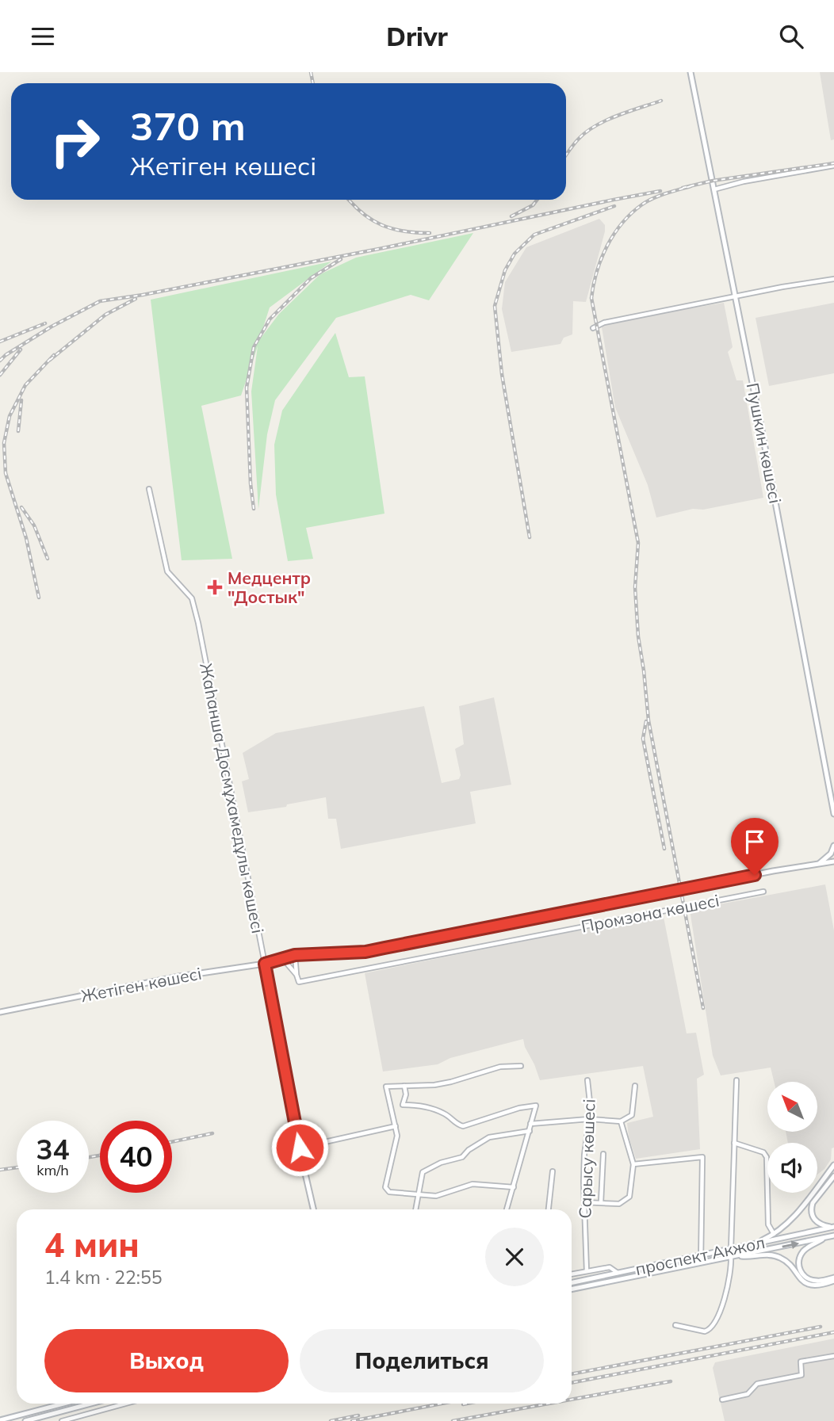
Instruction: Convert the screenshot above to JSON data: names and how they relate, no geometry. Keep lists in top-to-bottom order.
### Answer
{
  "streets": {
    "main road": [
      "Пушкин көшесі",
      "Жаһанша Досмұхамедұлы көшесі",
      "Жетіген көшесі",
      "проспект Акжол"
    ],
    "street": ["Промзона көшесі", "Сарысу көшесі"]
  },
  "crossings": [
    ["Жаһанша Досмұхамедұлы көшесі", "Жетіген көшесі"]
  ],
  "places": {
    "health": ["Медцентр \"Достык\""]
  },
  "north": "top left",
  "page": {
    "header": "Drivr",
    "turn": ["370 m", "Жетіген көшесі"],
    "speed": "34 km/h",
    "limit": "40",
    "heading": ["4 мин", "1.4 km · 22:55"],
    "buttons": ["Выход", "Поделиться"]
  }
}
